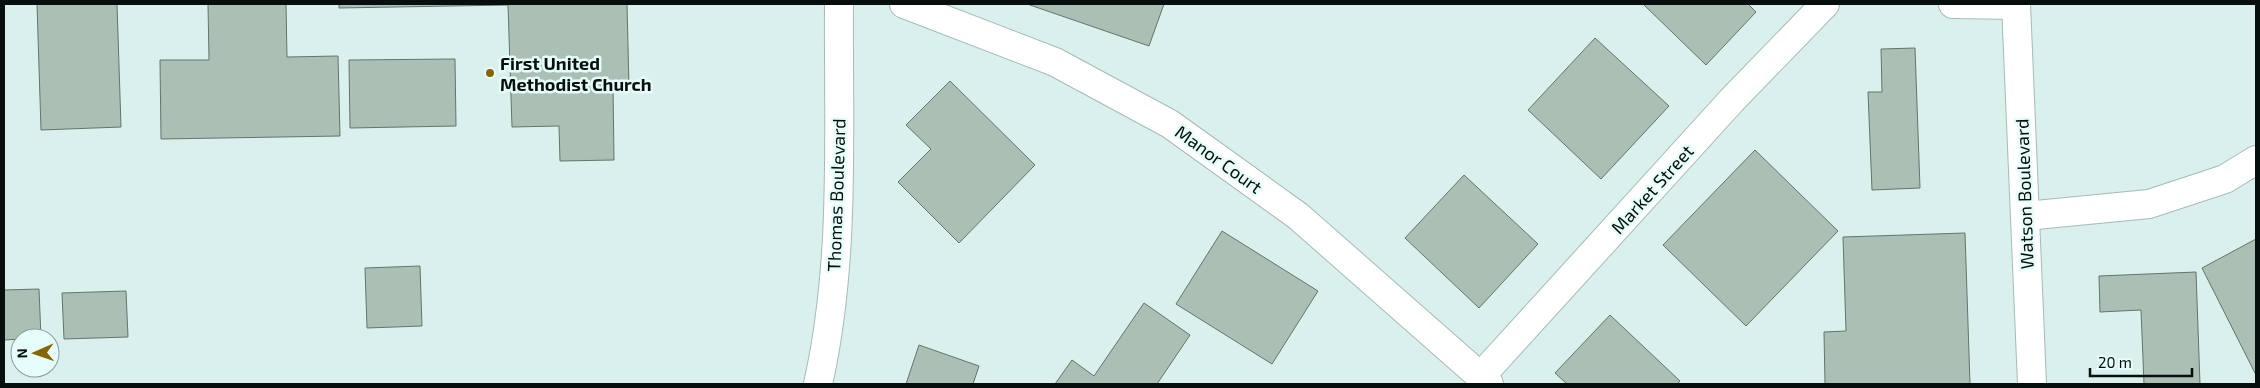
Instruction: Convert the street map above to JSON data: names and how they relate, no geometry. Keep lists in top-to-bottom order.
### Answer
{
  "streets": {
    "street": [
      "Manor Court",
      "Market Street",
      "Watson Boulevard",
      "Thomas Boulevard"
    ]
  },
  "crossings": [
    ["Manor Court", "Market Street"]
  ],
  "places": ["First United Methodist Church"],
  "scale_bar": "20 m",
  "north": "left"
}
